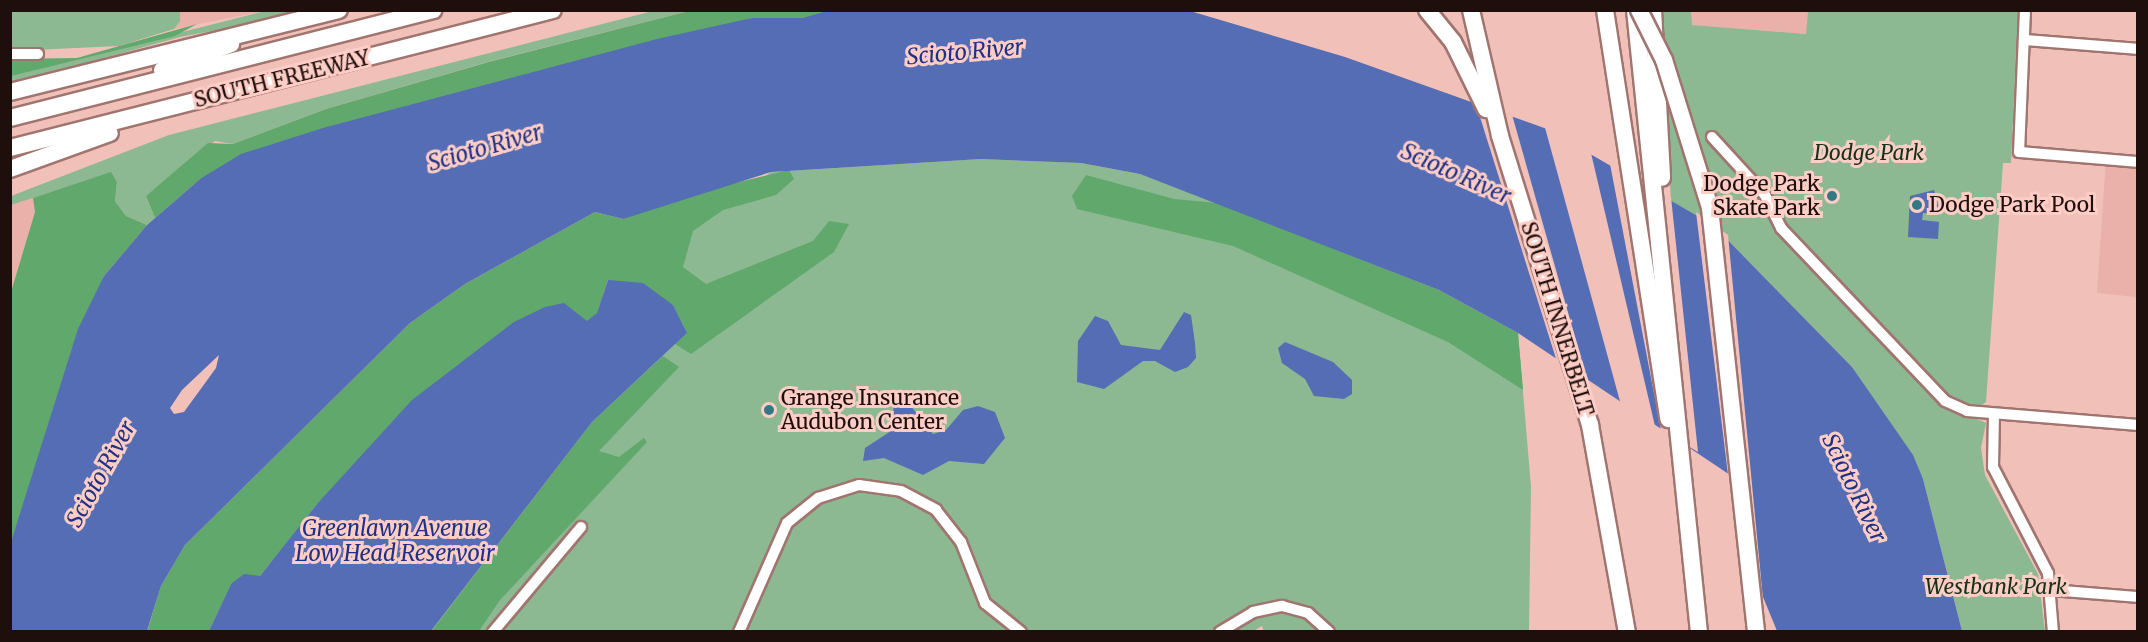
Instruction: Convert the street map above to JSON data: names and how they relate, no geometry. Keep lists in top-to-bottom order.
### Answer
{
  "streets": {
    "highway": ["SOUTH FREEWAY", "SOUTH INNERBELT"]
  },
  "water": ["Scioto River", "Greenlawn Avenue Low Head Reservoir"],
  "parks": ["Dodge Park", "Westbank Park"],
  "places": ["Dodge Park Skate Park", "Dodge Park Pool", "Grange Insurance Audubon Center"]
}
